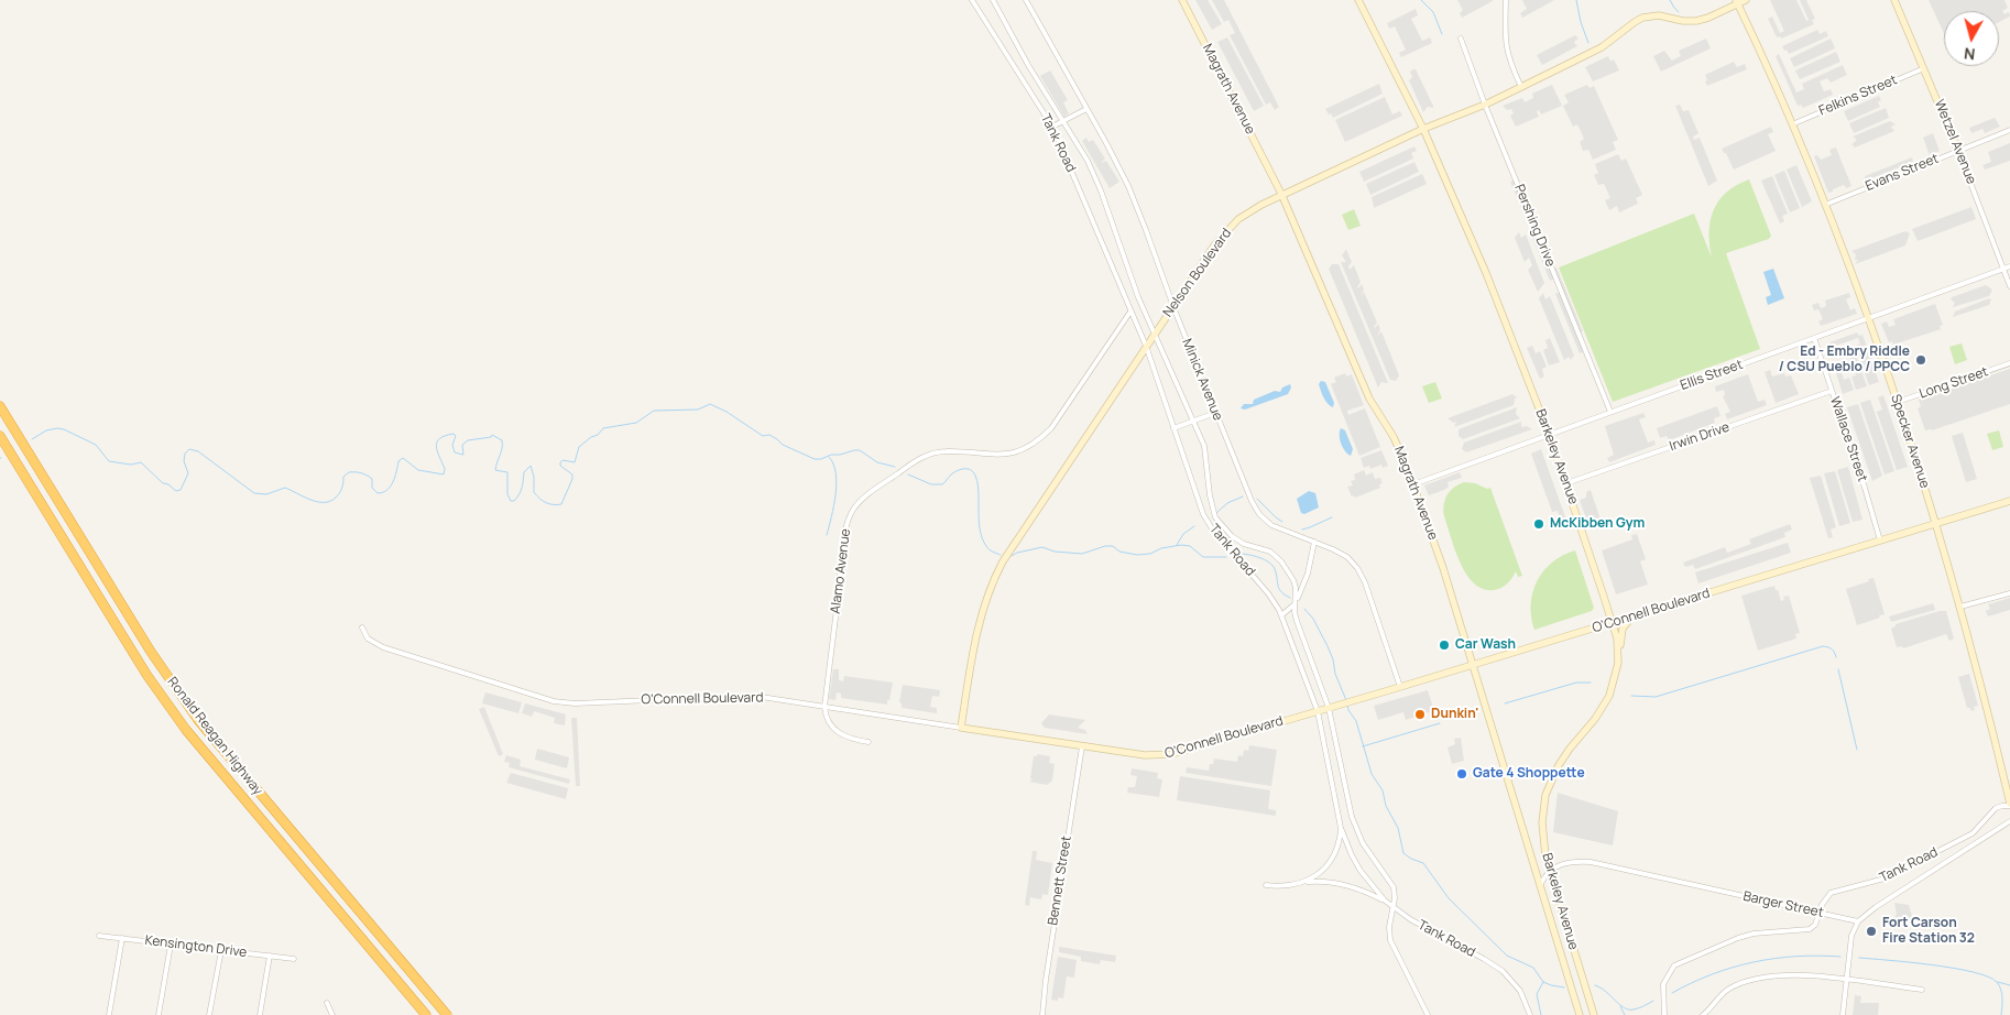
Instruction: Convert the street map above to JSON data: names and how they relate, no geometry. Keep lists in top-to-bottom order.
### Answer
{
  "streets": {
    "highway": ["Ronald Reagan Highway"],
    "main road": [
      "Magrath Avenue",
      "Wetzel Avenue",
      "Nelson Boulevard",
      "Specker Avenue",
      "Barkeley Avenue",
      "O'Connell Boulevard"
    ],
    "street": [
      "Felkins Street",
      "Tank Road",
      "Evans Street",
      "Pershing Drive",
      "Ellis Street",
      "Minick Avenue",
      "Long Street",
      "Irwin Drive",
      "Wallace Street",
      "Alamo Avenue",
      "Bennett Street",
      "Barger Street",
      "Kensington Drive"
    ]
  },
  "crossings": [
    ["Magrath Avenue", "Nelson Boulevard"],
    ["Magrath Avenue", "Ellis Street"],
    ["Magrath Avenue", "O'Connell Boulevard"],
    ["Felkins Street", "Wetzel Avenue"],
    ["Felkins Street", "Specker Avenue"],
    ["Wetzel Avenue", "Evans Street"],
    ["Wetzel Avenue", "Ellis Street"],
    ["Tank Road", "Nelson Boulevard"],
    ["Tank Road", "Specker Avenue"],
    ["Tank Road", "Alamo Avenue"],
    ["Tank Road", "O'Connell Boulevard"],
    ["Tank Road", "Barger Street"],
    ["Evans Street", "Specker Avenue"],
    ["Pershing Drive", "Nelson Boulevard"],
    ["Pershing Drive", "Ellis Street"],
    ["Nelson Boulevard", "Minick Avenue"],
    ["Nelson Boulevard", "Specker Avenue"],
    ["Nelson Boulevard", "Barkeley Avenue"],
    ["Nelson Boulevard", "O'Connell Boulevard"],
    ["Ellis Street", "Wallace Street"],
    ["Ellis Street", "Specker Avenue"],
    ["Ellis Street", "Barkeley Avenue"],
    ["Minick Avenue", "O'Connell Boulevard"],
    ["Long Street", "Specker Avenue"],
    ["Irwin Drive", "Wallace Street"],
    ["Irwin Drive", "Barkeley Avenue"],
    ["Wallace Street", "O'Connell Boulevard"],
    ["Specker Avenue", "O'Connell Boulevard"],
    ["Barkeley Avenue", "O'Connell Boulevard"],
    ["Barkeley Avenue", "Barger Street"],
    ["Alamo Avenue", "O'Connell Boulevard"],
    ["O'Connell Boulevard", "Bennett Street"]
  ],
  "places": [
    "Ed - Embry Riddle / CSU Pueblo / PPCC",
    "McKibben Gym",
    "Car Wash",
    "Dunkin'",
    "Gate 4 Shoppette",
    "Fort Carson Fire Station 32"
  ],
  "north": "bottom"
}
